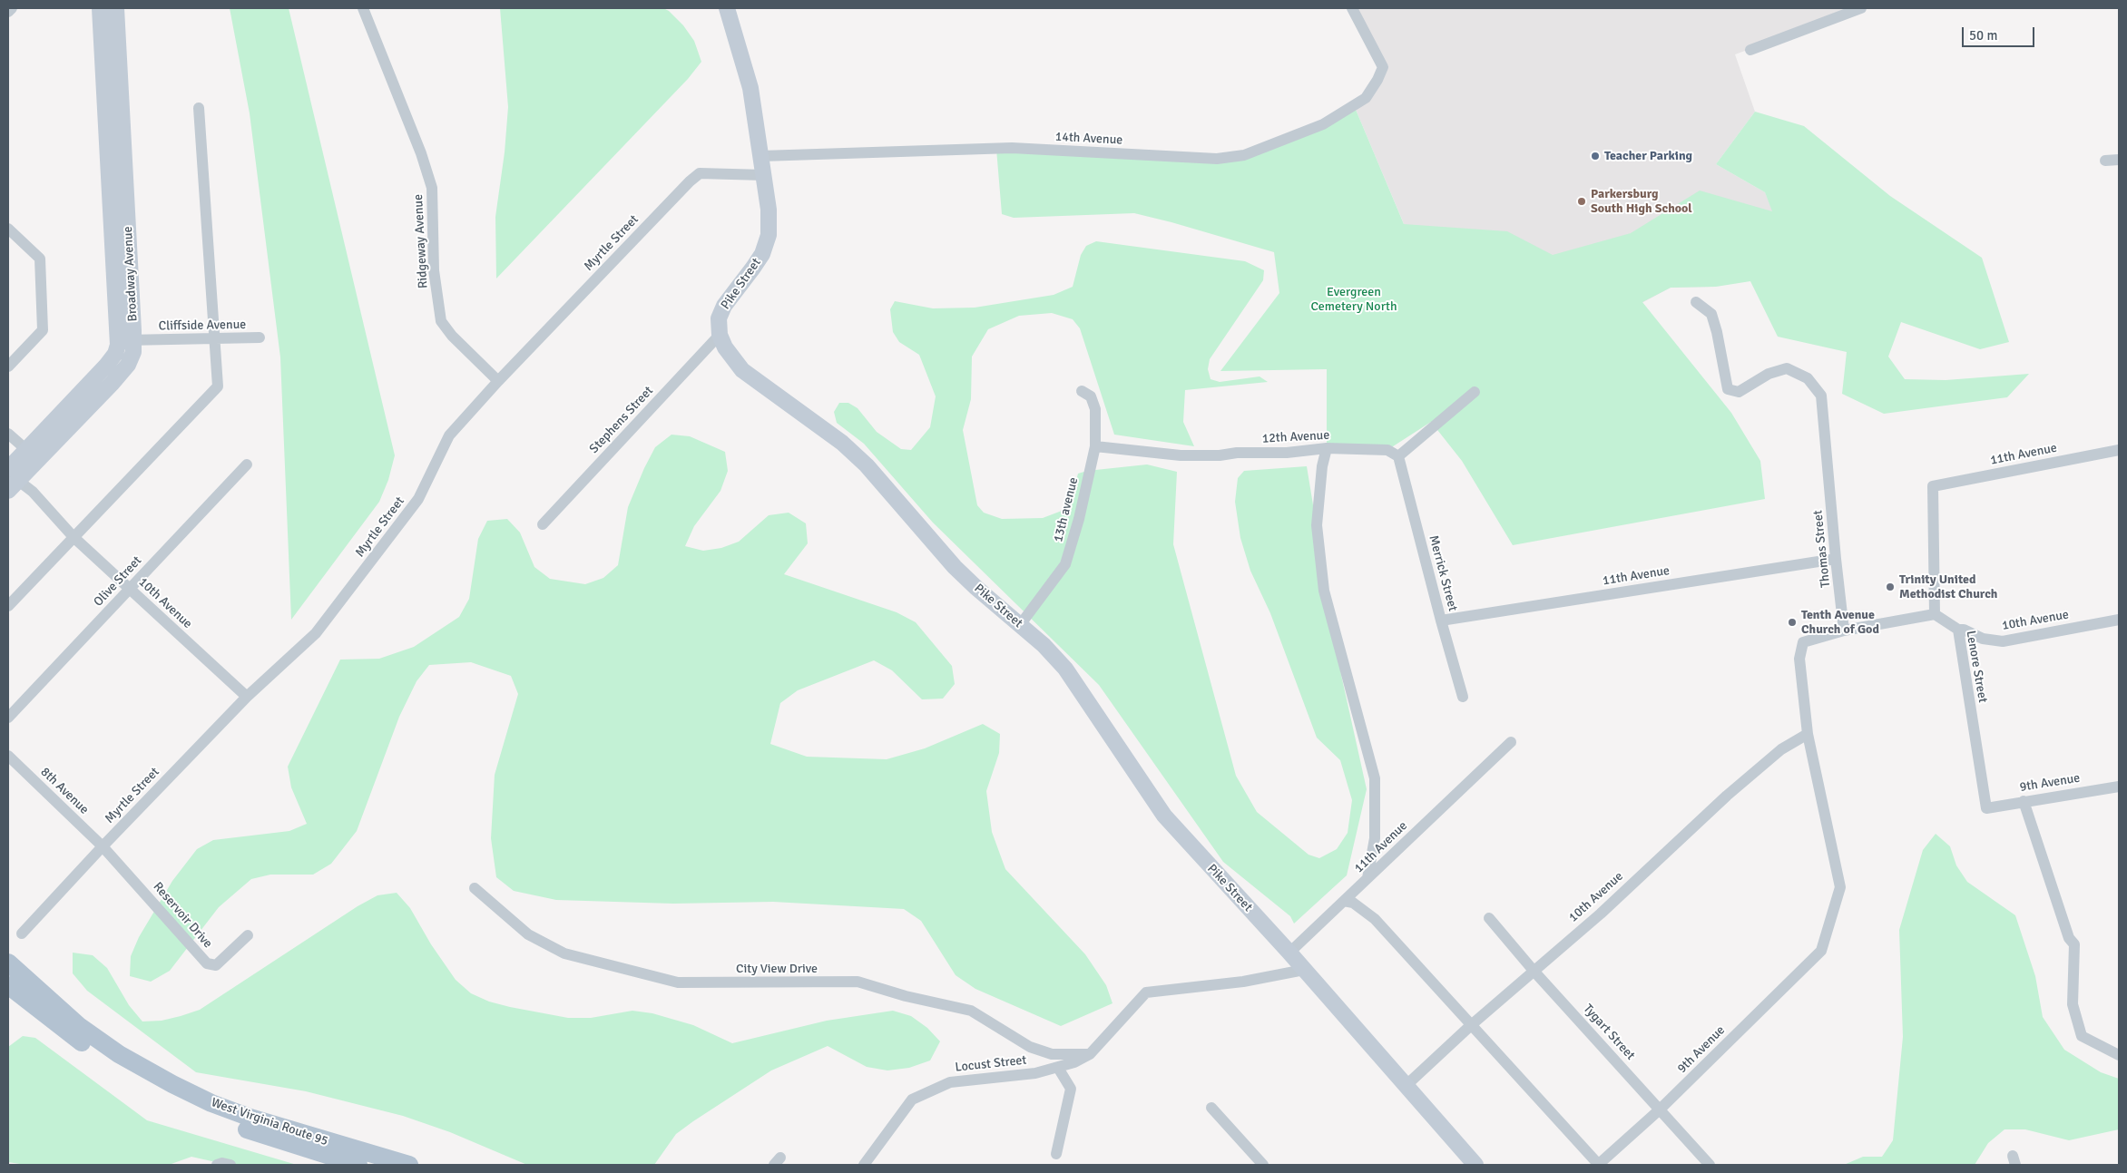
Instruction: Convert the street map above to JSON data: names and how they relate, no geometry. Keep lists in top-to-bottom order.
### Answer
{
  "streets": {
    "main road": ["Broadway Avenue", "Pike Street", "West Virginia Route 95"],
    "street": [
      "14th Avenue",
      "Ridgeway Avenue",
      "Myrtle Street",
      "Cliffside Avenue",
      "Stephens Street",
      "12th Avenue",
      "11th Avenue",
      "13th avenue",
      "Thomas Street",
      "Merrick Street",
      "Olive Street",
      "10th Avenue",
      "Lenore Street",
      "9th Avenue",
      "8th Avenue",
      "Reservoir Drive",
      "City View Drive",
      "Tygart Street",
      "Locust Street"
    ]
  },
  "crossings": [
    ["14th Avenue", "Pike Street"],
    ["Ridgeway Avenue", "Myrtle Street"],
    ["Myrtle Street", "Pike Street"],
    ["Myrtle Street", "10th Avenue"],
    ["Myrtle Street", "8th Avenue"],
    ["Myrtle Street", "Reservoir Drive"],
    ["Broadway Avenue", "Cliffside Avenue"],
    ["Broadway Avenue", "10th Avenue"],
    ["Pike Street", "Stephens Street"],
    ["Pike Street", "11th Avenue"],
    ["Pike Street", "13th avenue"],
    ["Pike Street", "10th Avenue"],
    ["12th Avenue", "13th avenue"],
    ["12th Avenue", "Merrick Street"],
    ["11th Avenue", "Thomas Street"],
    ["11th Avenue", "Merrick Street"],
    ["11th Avenue", "Lenore Street"],
    ["Olive Street", "10th Avenue"],
    ["10th Avenue", "Lenore Street"],
    ["10th Avenue", "9th Avenue"],
    ["10th Avenue", "Tygart Street"],
    ["Lenore Street", "9th Avenue"],
    ["9th Avenue", "Tygart Street"],
    ["8th Avenue", "Reservoir Drive"],
    ["City View Drive", "Locust Street"]
  ],
  "parks": ["Evergreen Cemetery North"],
  "places": [
    "Teacher Parking",
    "Parkersburg South High School",
    "Trinity United Methodist Church",
    "Tenth Avenue Church of God"
  ],
  "scale_bar": "50 m"
}
